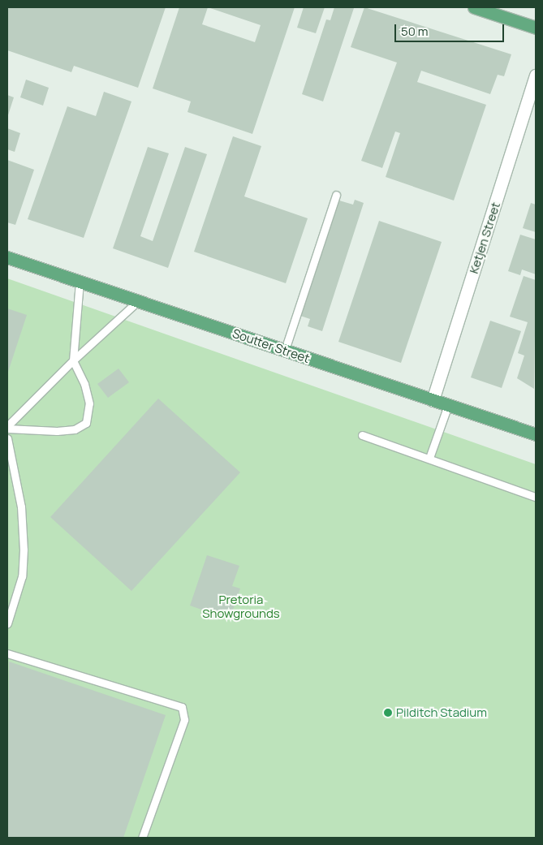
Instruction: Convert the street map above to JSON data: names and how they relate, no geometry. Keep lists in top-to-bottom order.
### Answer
{
  "streets": {
    "main road": ["Soutter Street"],
    "street": ["Ketjen Street"]
  },
  "crossings": [
    ["Ketjen Street", "Soutter Street"]
  ],
  "parks": ["Pretoria Showgrounds"],
  "places": ["Pilditch Stadium"],
  "scale_bar": "50 m"
}
